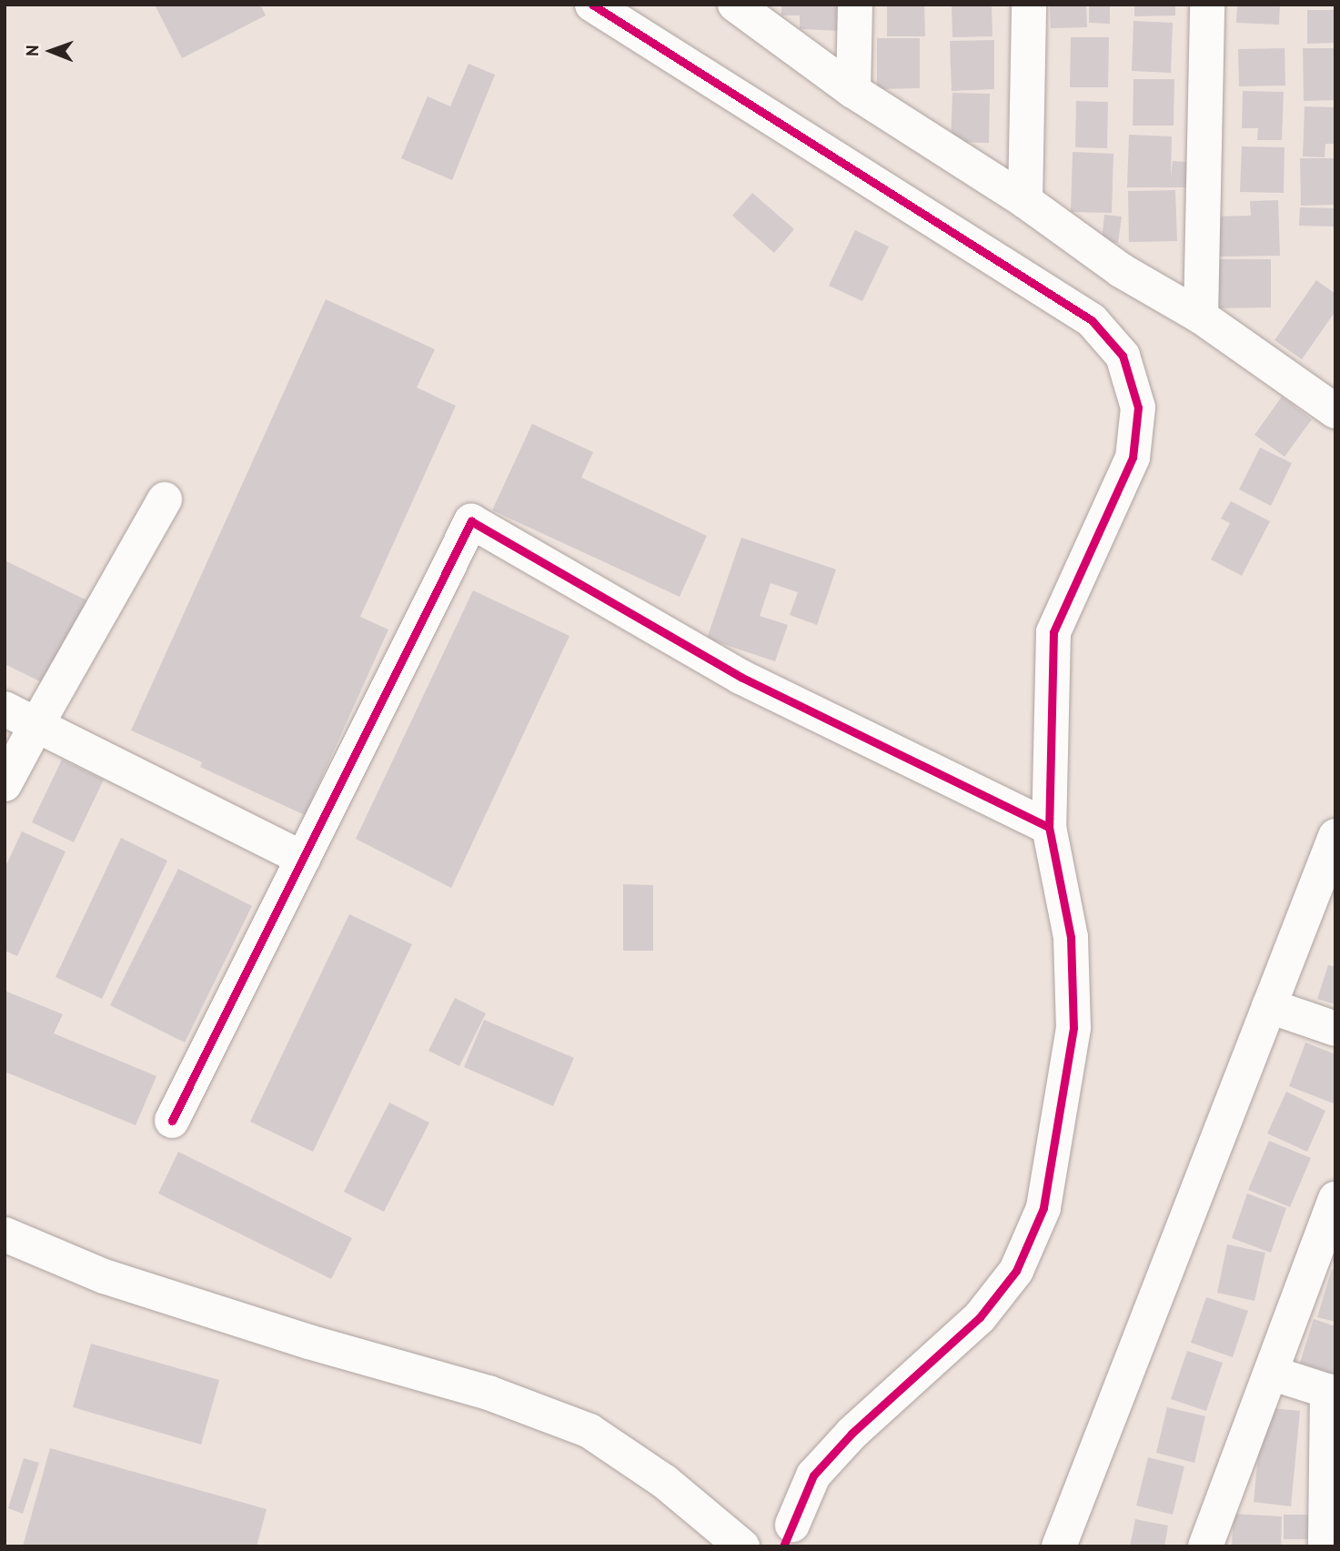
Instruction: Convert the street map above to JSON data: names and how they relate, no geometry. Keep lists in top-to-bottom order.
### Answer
{
  "north": "left"
}
